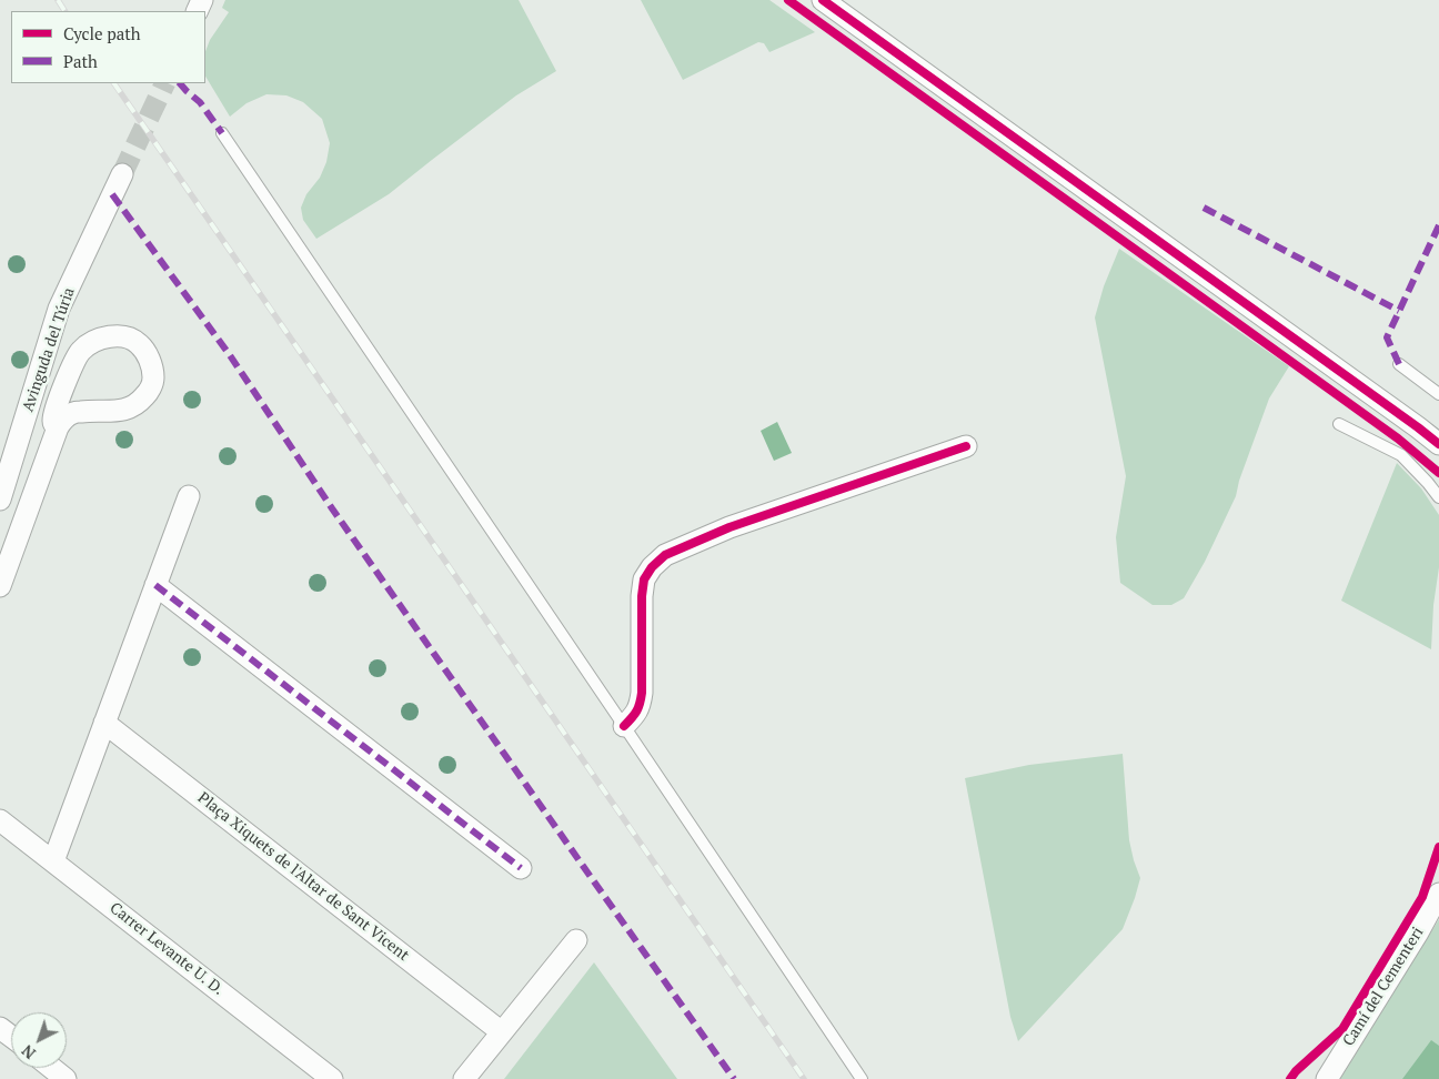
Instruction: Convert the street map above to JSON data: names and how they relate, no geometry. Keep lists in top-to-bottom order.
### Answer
{
  "streets": {
    "street": [
      "Avinguda del Túria",
      "Plaça Xiquets de l'Altar de Sant Vicent",
      "Carrer Levante U. D.",
      "Camí del Cementeri"
    ]
  },
  "legend": ["Cycle path", "Path"],
  "north": "bottom left"
}
